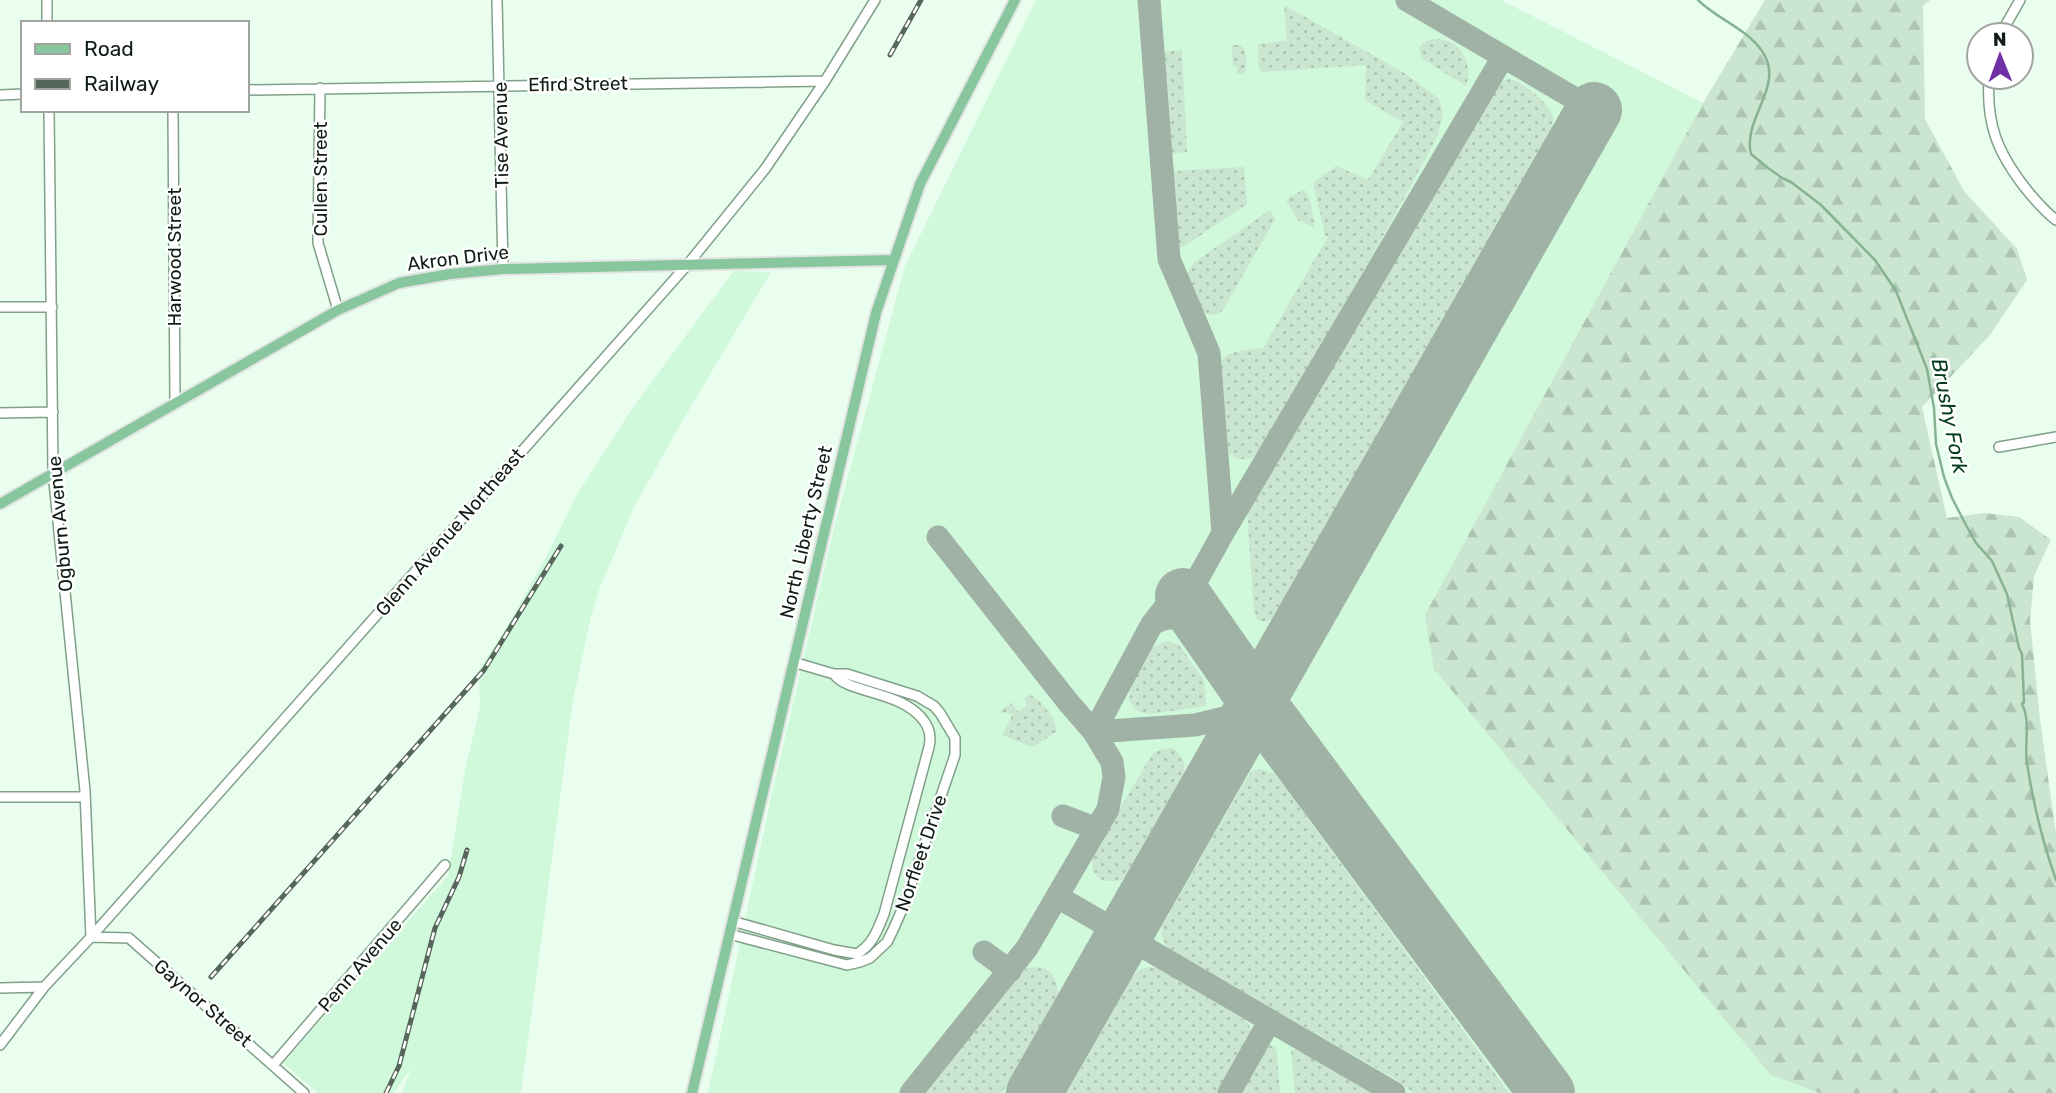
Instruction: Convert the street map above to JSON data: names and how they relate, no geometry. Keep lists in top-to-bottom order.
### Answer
{
  "streets": {
    "main road": ["Akron Drive", "North Liberty Street"],
    "street": [
      "Efird Street",
      "Tise Avenue",
      "Cullen Street",
      "Harwood Street",
      "Ogburn Avenue",
      "Glenn Avenue Northeast",
      "Norfleet Drive",
      "Penn Avenue",
      "Gaynor Street"
    ]
  },
  "crossings": [
    ["Efird Street", "Tise Avenue"],
    ["Efird Street", "Cullen Street"],
    ["Efird Street", "Glenn Avenue Northeast"],
    ["Tise Avenue", "Akron Drive"],
    ["Cullen Street", "Akron Drive"],
    ["Harwood Street", "Akron Drive"],
    ["Akron Drive", "Ogburn Avenue"],
    ["Akron Drive", "Glenn Avenue Northeast"],
    ["Akron Drive", "North Liberty Street"],
    ["Ogburn Avenue", "Glenn Avenue Northeast"],
    ["Ogburn Avenue", "Gaynor Street"],
    ["Glenn Avenue Northeast", "Gaynor Street"],
    ["North Liberty Street", "Norfleet Drive"],
    ["Penn Avenue", "Gaynor Street"]
  ],
  "water": ["Brushy Fork"],
  "legend": ["Road", "Railway"],
  "north": "top"
}
